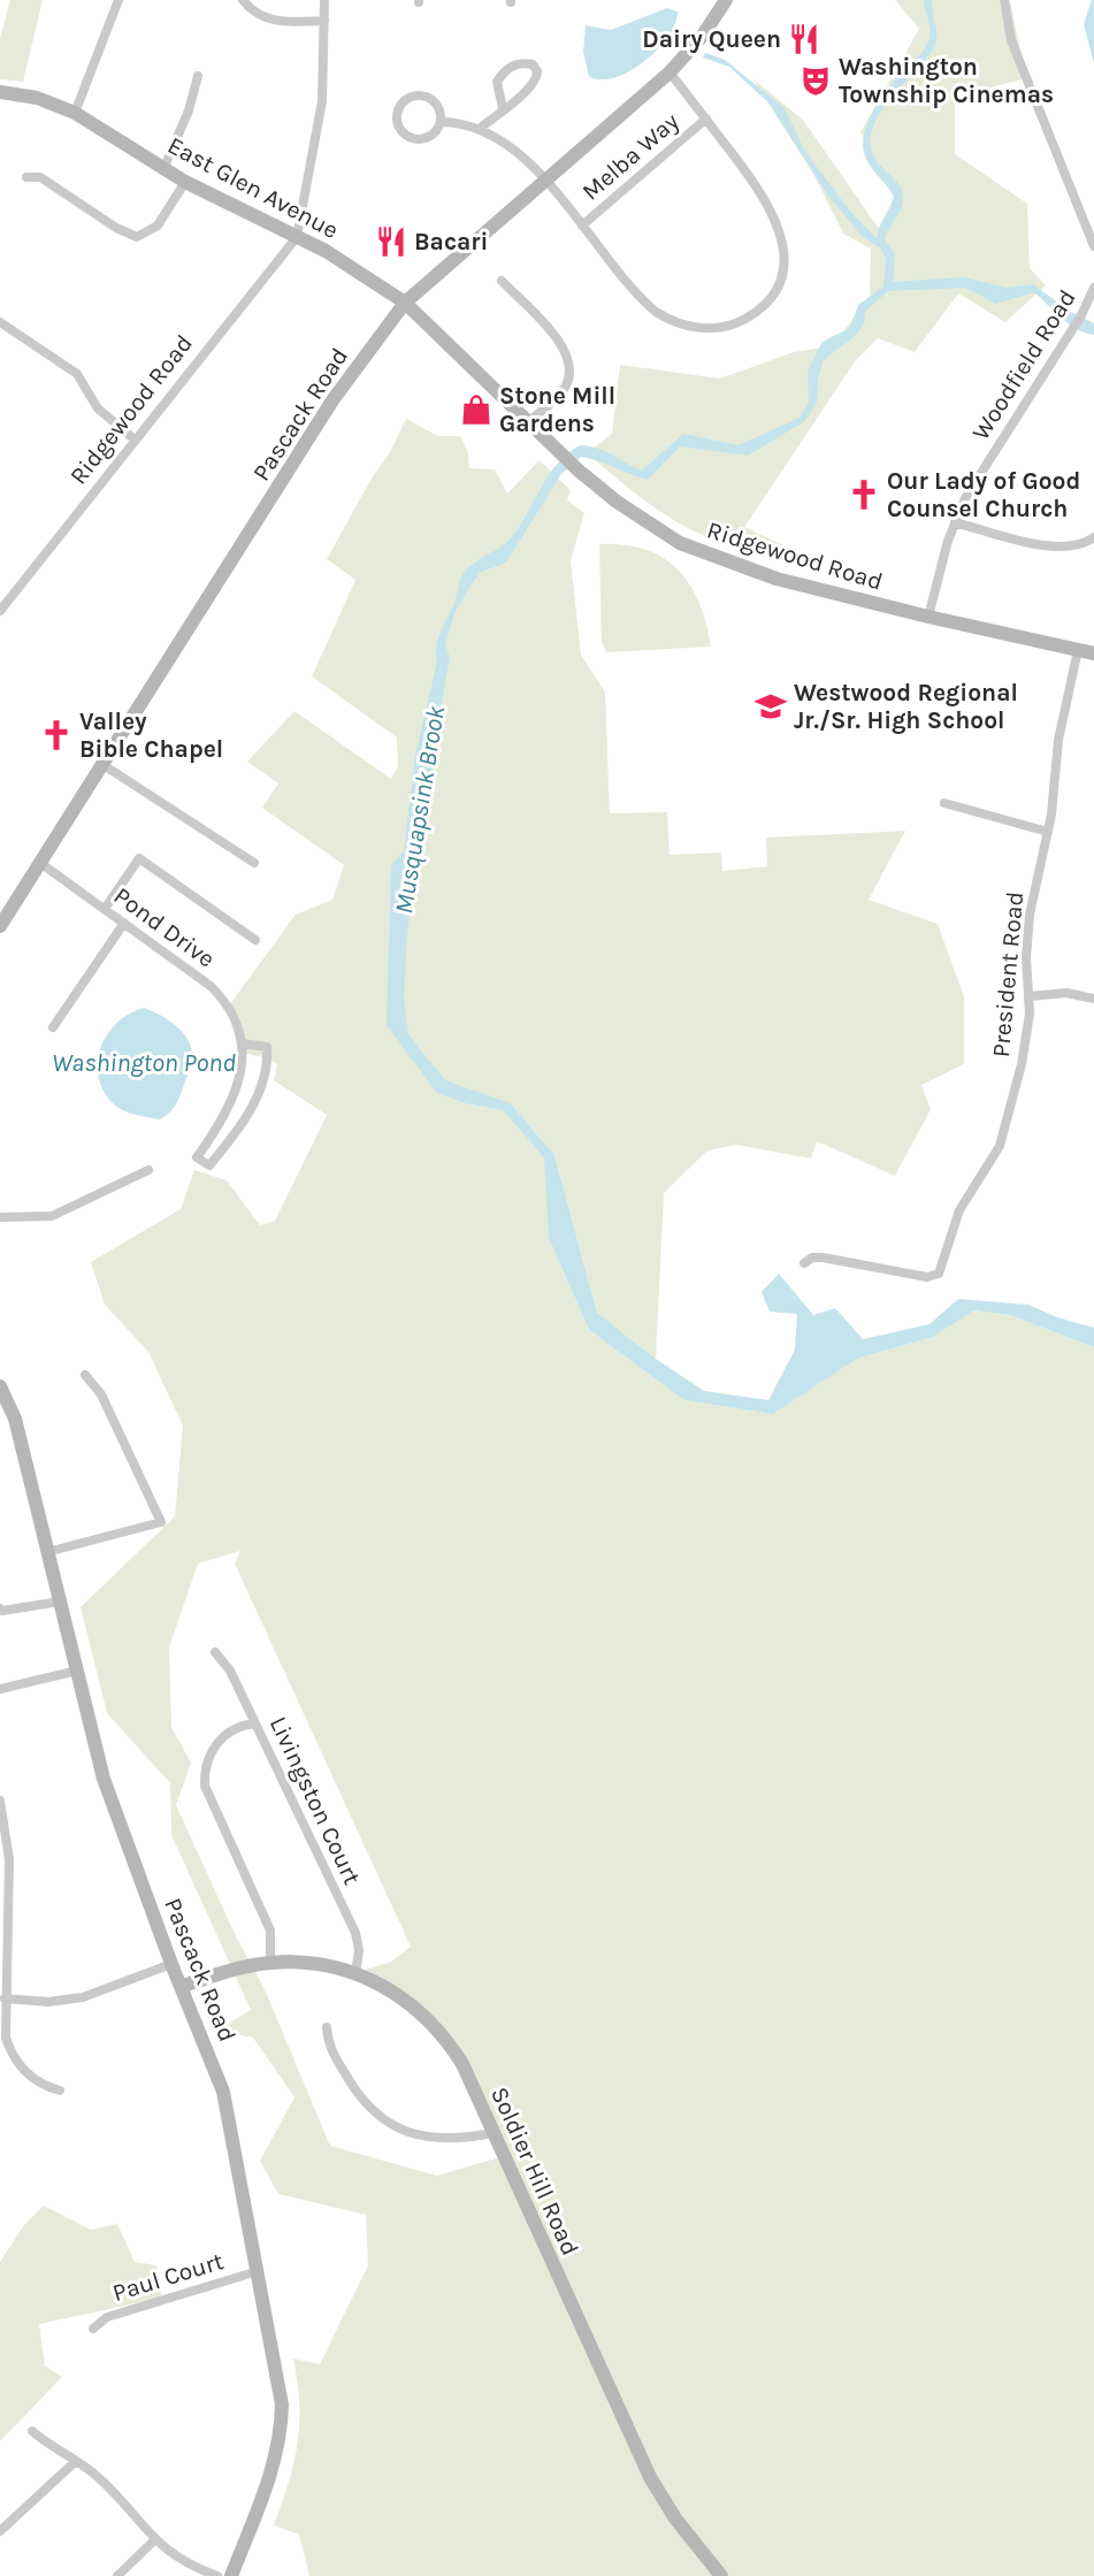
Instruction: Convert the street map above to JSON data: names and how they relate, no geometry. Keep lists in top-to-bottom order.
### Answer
{
  "streets": {
    "street": [
      "Melba Way",
      "East Glen Avenue",
      "Woodfield Road",
      "Ridgewood Road",
      "Pascack Road",
      "Pond Drive",
      "President Road",
      "Livingston Court",
      "Soldier Hill Road",
      "Paul Court"
    ]
  },
  "crossings": [
    ["East Glen Avenue", "Ridgewood Road"],
    ["East Glen Avenue", "Pascack Road"],
    ["Woodfield Road", "Ridgewood Road"],
    ["Ridgewood Road", "Pascack Road"],
    ["Ridgewood Road", "President Road"],
    ["Pascack Road", "Pond Drive"],
    ["Pascack Road", "Soldier Hill Road"],
    ["Pascack Road", "Paul Court"],
    ["Livingston Court", "Soldier Hill Road"]
  ],
  "water": ["Musquapsink Brook", "Washington Pond"],
  "places": {
    "restaurant": ["Dairy Queen", "Bacari"],
    "theatre": ["Washington Township Cinemas"],
    "shop": ["Stone Mill Gardens"],
    "church": ["Our Lady of Good Counsel Church", "Valley Bible Chapel"],
    "school or university": ["Westwood Regional Jr./Sr. High School"]
  }
}
